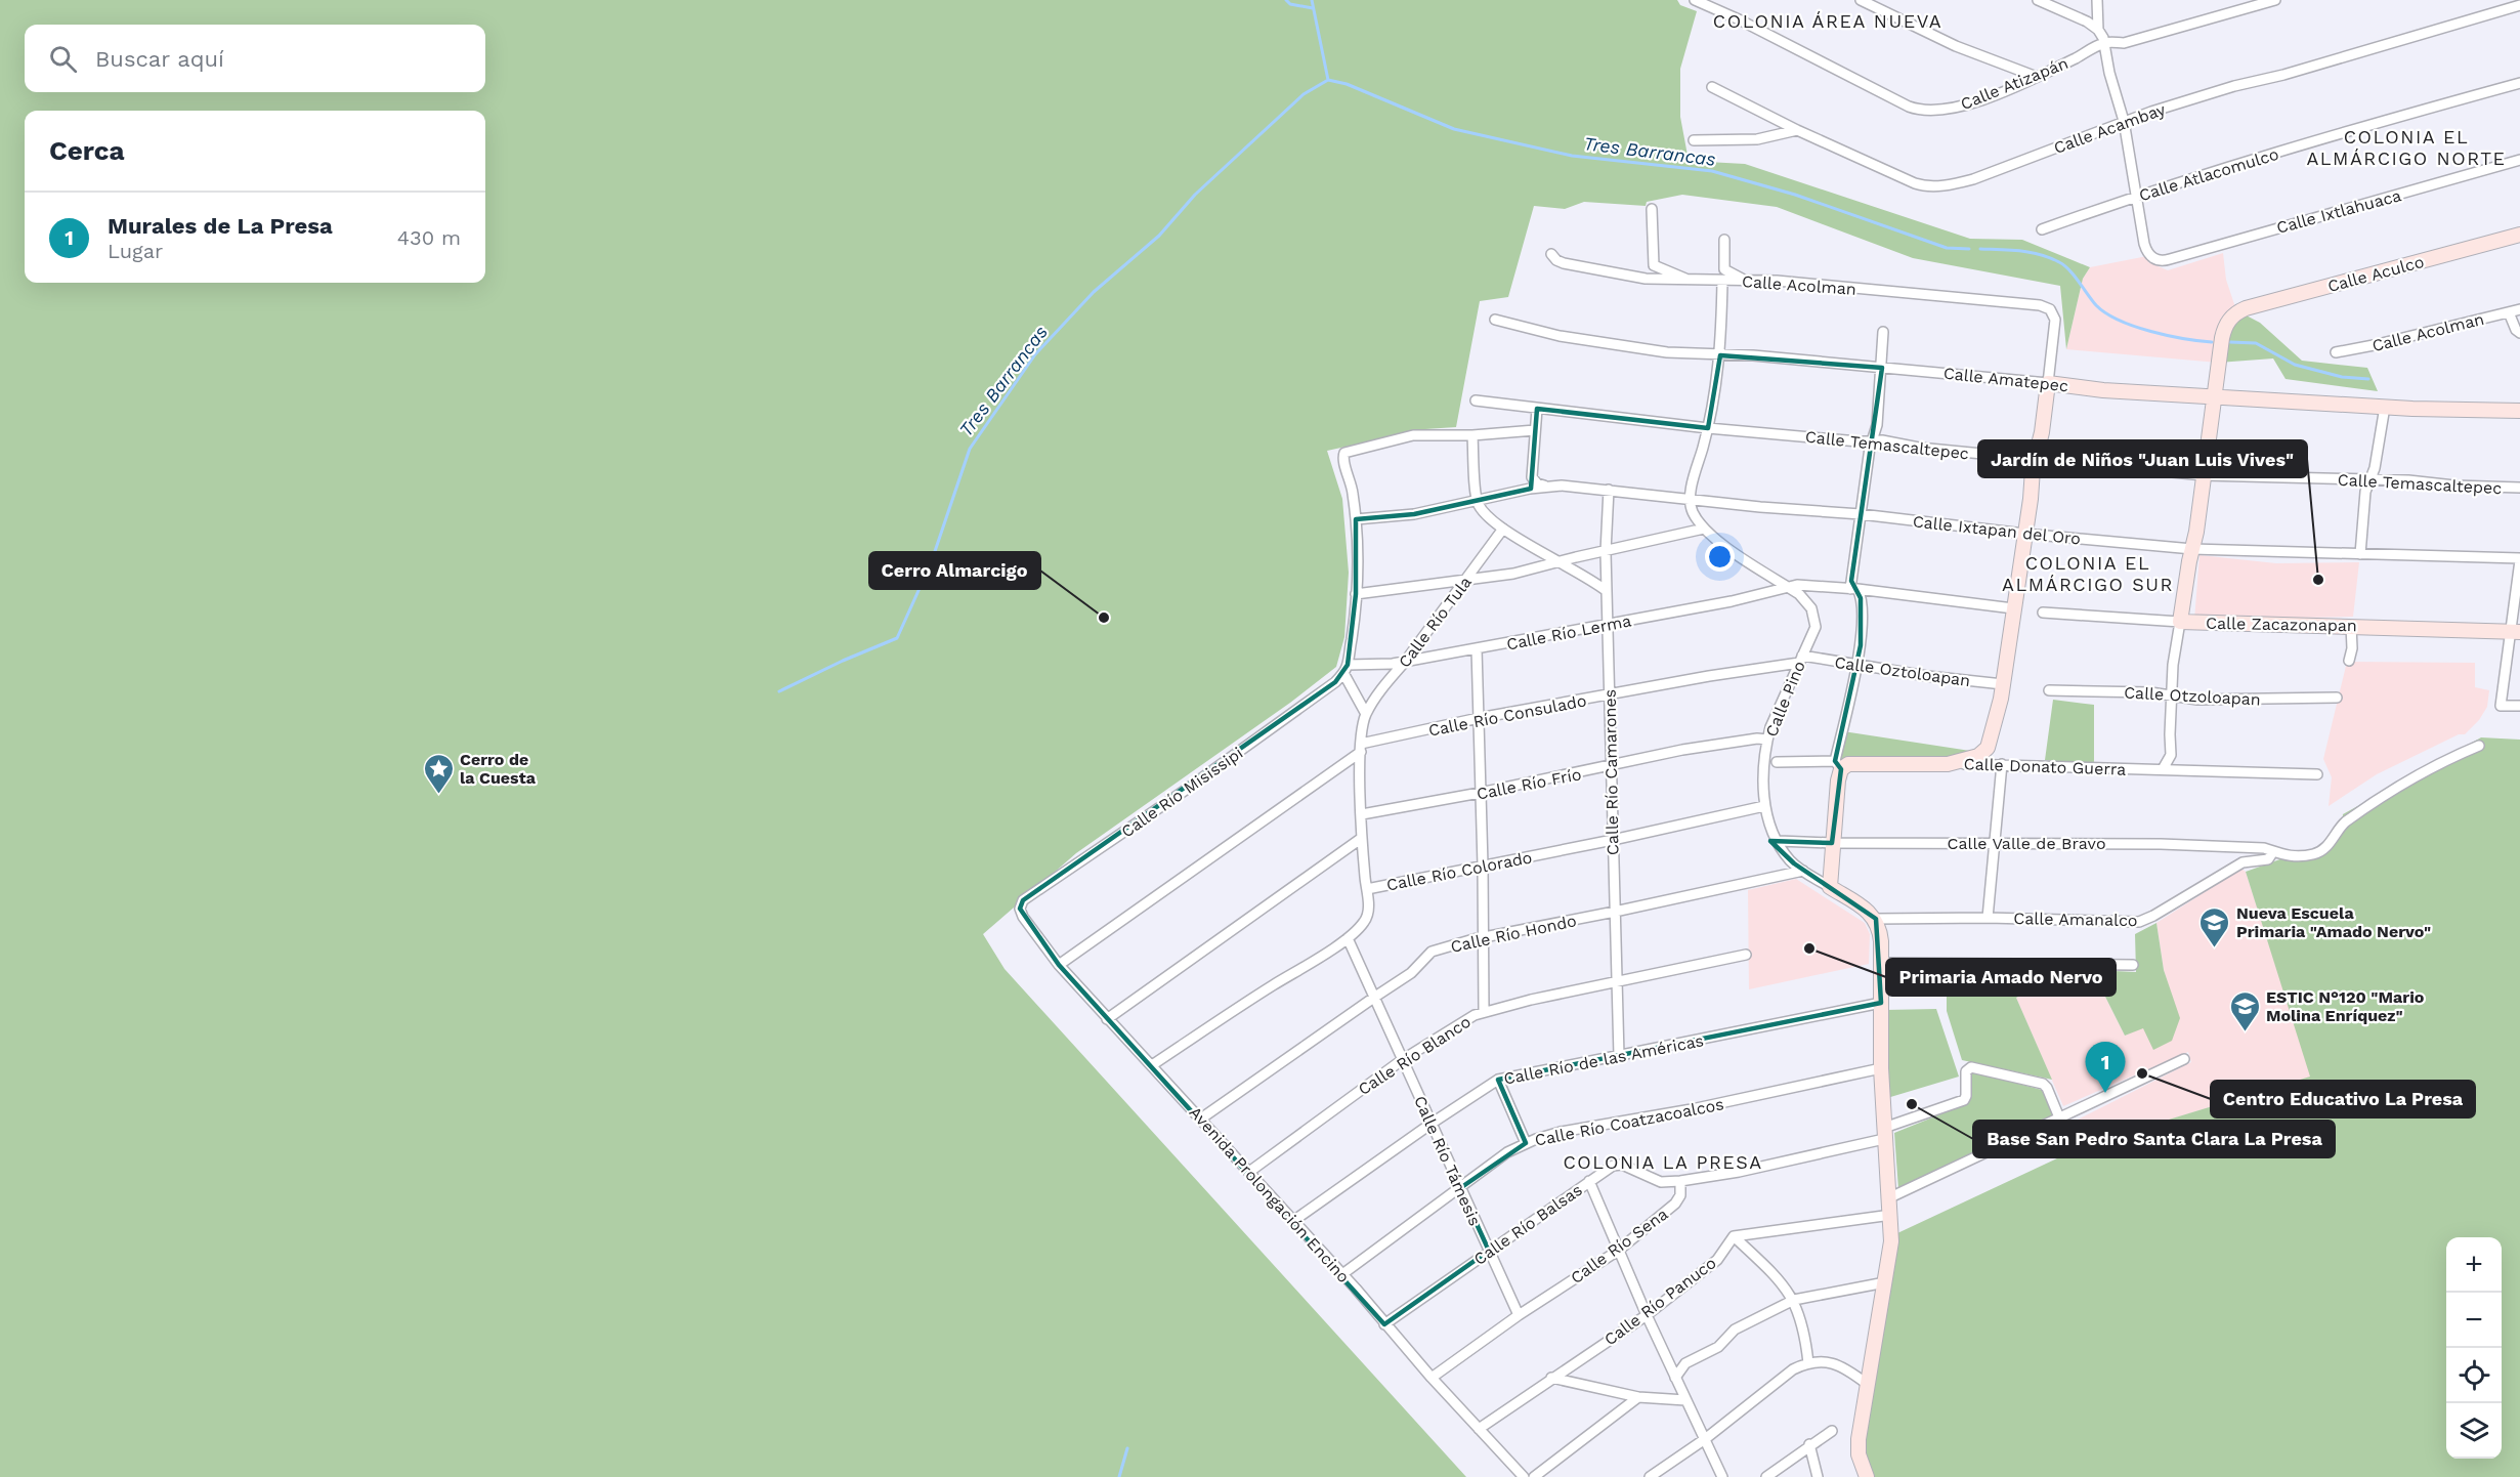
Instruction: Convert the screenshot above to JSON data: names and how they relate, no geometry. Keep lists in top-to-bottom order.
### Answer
{
  "streets": {
    "street": [
      "Calle Atizapán",
      "Calle Acambay",
      "Calle Atlacomulco",
      "Calle Ixtlahuaca",
      "Calle Aculco",
      "Calle Acolman",
      "Calle Amatepec",
      "Calle Temascaltepec",
      "Calle Ixtapan del Oro",
      "Calle Río Tula",
      "Calle Zacazonapan",
      "Calle Río Lerma",
      "Calle Oztoloapan",
      "Calle Otzoloapan",
      "Calle Pino",
      "Calle Río Consulado",
      "Calle Donato Guerra",
      "Calle Río Camarones",
      "Calle Río Frío",
      "Calle Río Misissipi",
      "Calle Valle de Bravo",
      "Calle Río Colorado",
      "Calle Amanalco",
      "Calle Río Hondo",
      "Calle Río Blanco",
      "Calle Río de las Américas",
      "Calle Río Coatzacoalcos",
      "Calle Río Támesis",
      "Avenida Prolongación Encino",
      "Calle Río Balsas",
      "Calle Río Sena",
      "Calle Río Panuco"
    ]
  },
  "crossings": [
    ["Calle Atlacomulco", "Calle Ixtlahuaca"],
    ["Calle Aculco", "Calle Amatepec"],
    ["Calle Acolman", "Calle Amatepec"],
    ["Calle Ixtapan del Oro", "Calle Pino"],
    ["Calle Ixtapan del Oro", "Calle Río Camarones"],
    ["Calle Río Tula", "Calle Río Lerma"],
    ["Calle Río Lerma", "Calle Pino"],
    ["Calle Río Lerma", "Calle Río Camarones"],
    ["Calle Río Lerma", "Calle Río Misissipi"],
    ["Calle Oztoloapan", "Calle Pino"],
    ["Calle Oztoloapan", "Calle Río Consulado"],
    ["Calle Pino", "Calle Río Consulado"],
    ["Calle Pino", "Calle Río Frío"],
    ["Calle Pino", "Calle Valle de Bravo"],
    ["Calle Pino", "Calle Río Colorado"],
    ["Calle Pino", "Calle Amanalco"],
    ["Calle Pino", "Calle Río Hondo"],
    ["Calle Río Consulado", "Calle Río Camarones"],
    ["Calle Río Consulado", "Avenida Prolongación Encino"],
    ["Calle Río Camarones", "Calle Río Frío"],
    ["Calle Río Camarones", "Calle Río Colorado"],
    ["Calle Río Camarones", "Calle Río Hondo"],
    ["Calle Río Camarones", "Calle Río Blanco"],
    ["Calle Río Camarones", "Calle Río de las Américas"],
    ["Calle Río Misissipi", "Avenida Prolongación Encino"],
    ["Calle Valle de Bravo", "Calle Amanalco"],
    ["Calle Río Colorado", "Calle Río Támesis"],
    ["Calle Río Colorado", "Avenida Prolongación Encino"],
    ["Calle Río Hondo", "Calle Río Támesis"],
    ["Calle Río Hondo", "Avenida Prolongación Encino"],
    ["Calle Río Blanco", "Calle Río Támesis"],
    ["Calle Río Blanco", "Avenida Prolongación Encino"],
    ["Calle Río de las Américas", "Calle Río Támesis"],
    ["Calle Río de las Américas", "Avenida Prolongación Encino"],
    ["Calle Río Coatzacoalcos", "Calle Río Támesis"],
    ["Calle Río Coatzacoalcos", "Avenida Prolongación Encino"],
    ["Calle Río Támesis", "Calle Río Balsas"],
    ["Calle Río Támesis", "Calle Río Sena"],
    ["Avenida Prolongación Encino", "Calle Río Balsas"],
    ["Avenida Prolongación Encino", "Calle Río Sena"],
    ["Avenida Prolongación Encino", "Calle Río Panuco"],
    ["Calle Río Balsas", "Calle Río Sena"]
  ],
  "districts": [
    "COLONIA ÁREA NUEVA",
    "COLONIA EL ALMÁRCIGO NORTE",
    "COLONIA EL ALMÁRCIGO SUR",
    "COLONIA LA PRESA"
  ],
  "water": ["Tres Barrancas"],
  "places": {
    "other": [
      "Jardín de Niños \"Juan Luis Vives\"",
      "Cerro Almarcigo",
      "Primaria Amado Nervo",
      "Centro Educativo La Presa",
      "Base San Pedro Santa Clara La Presa"
    ],
    "place": ["Cerro de la Cuesta"],
    "school or university": ["Nueva Escuela Primaria \"Amado Nervo\"", "ESTIC N°120 \"Mario Molina Enríquez\""]
  },
  "page": {
    "search": "Buscar aquí",
    "heading": "Cerca",
    "list": [
      {
        "mark": "1",
        "name": "Murales de La Presa",
        "note": "Lugar",
        "value": "430 m"
      }
    ],
    "pins": "1",
    "map_buttons": ["+", "−"]
  }
}
